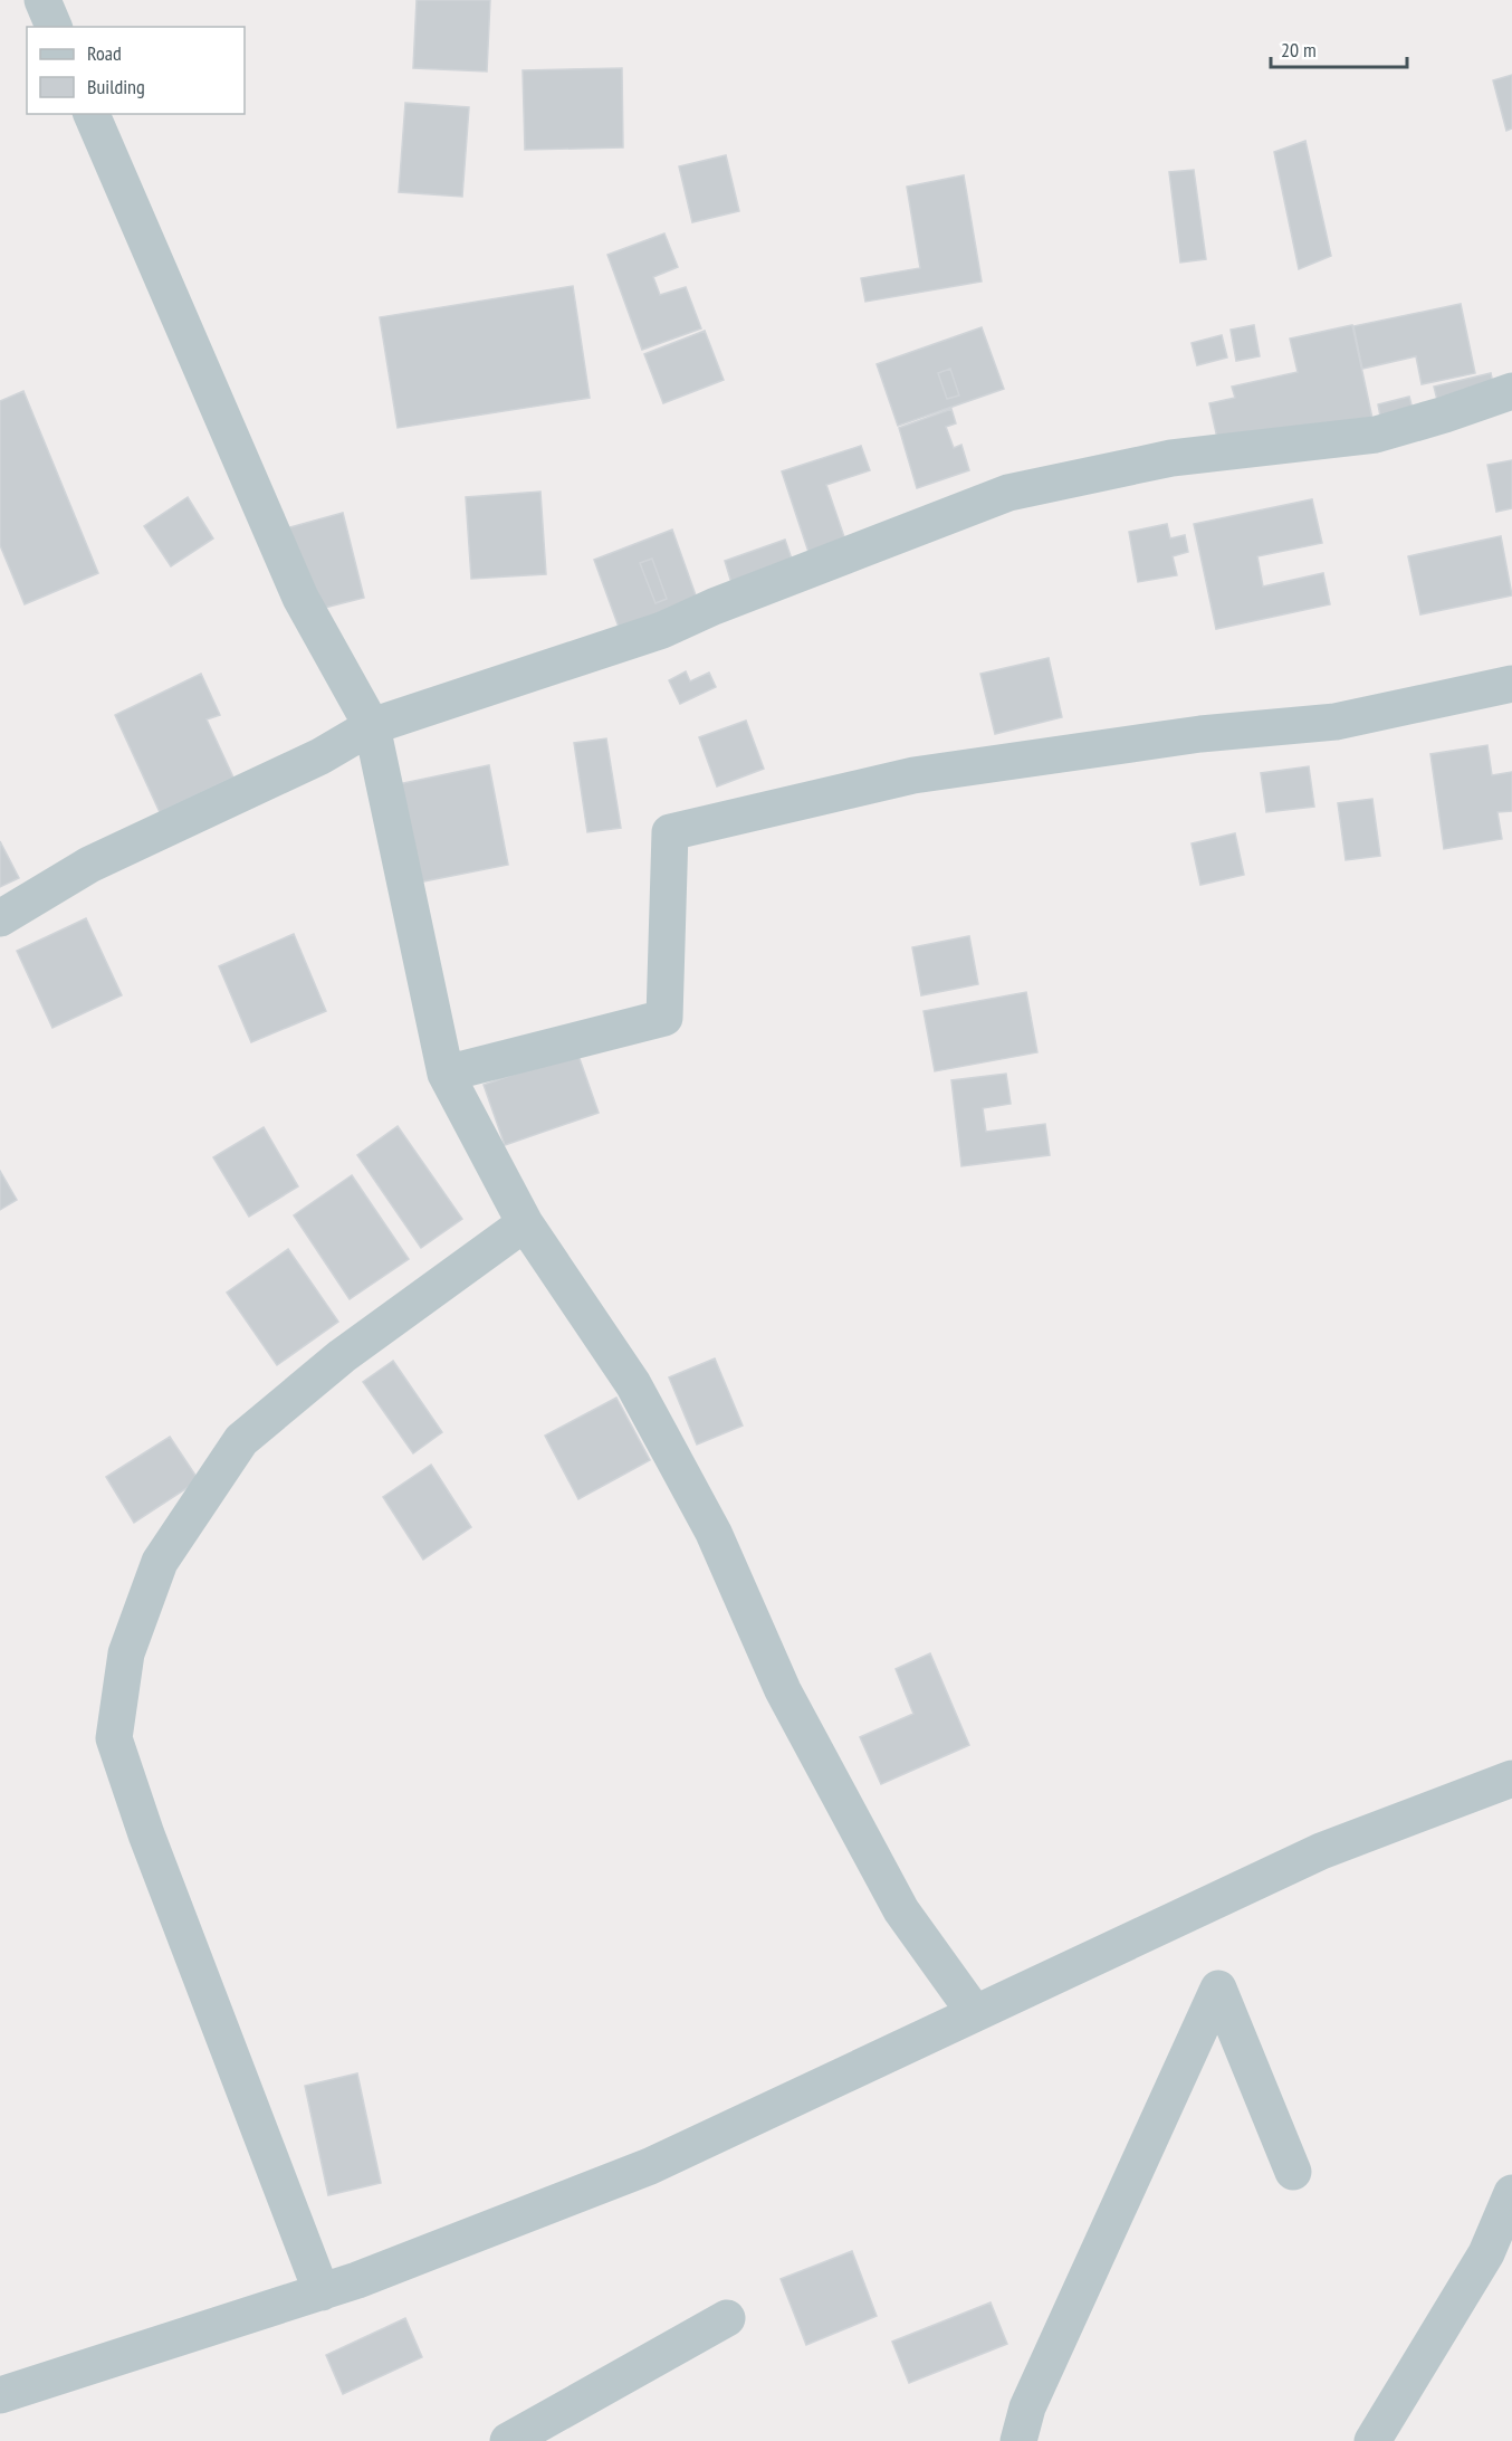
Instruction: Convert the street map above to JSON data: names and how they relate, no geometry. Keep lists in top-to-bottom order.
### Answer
{
  "legend": ["Road", "Building"],
  "scale_bar": "20 m"
}
